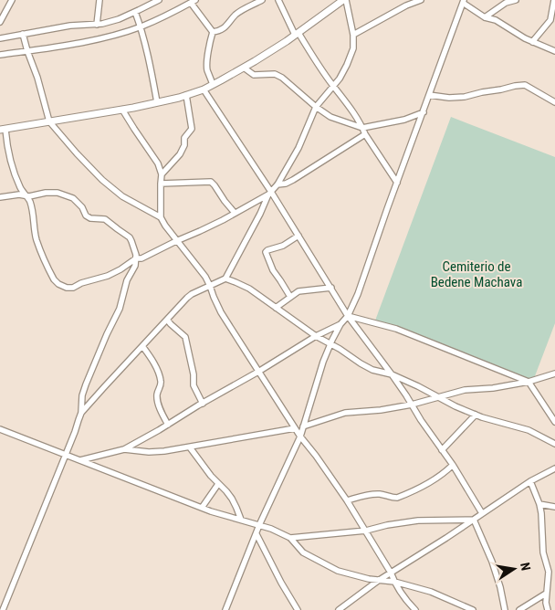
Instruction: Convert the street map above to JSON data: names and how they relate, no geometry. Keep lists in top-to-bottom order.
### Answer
{
  "parks": ["Cemiterio de Bedene Machava"],
  "north": "right"
}
